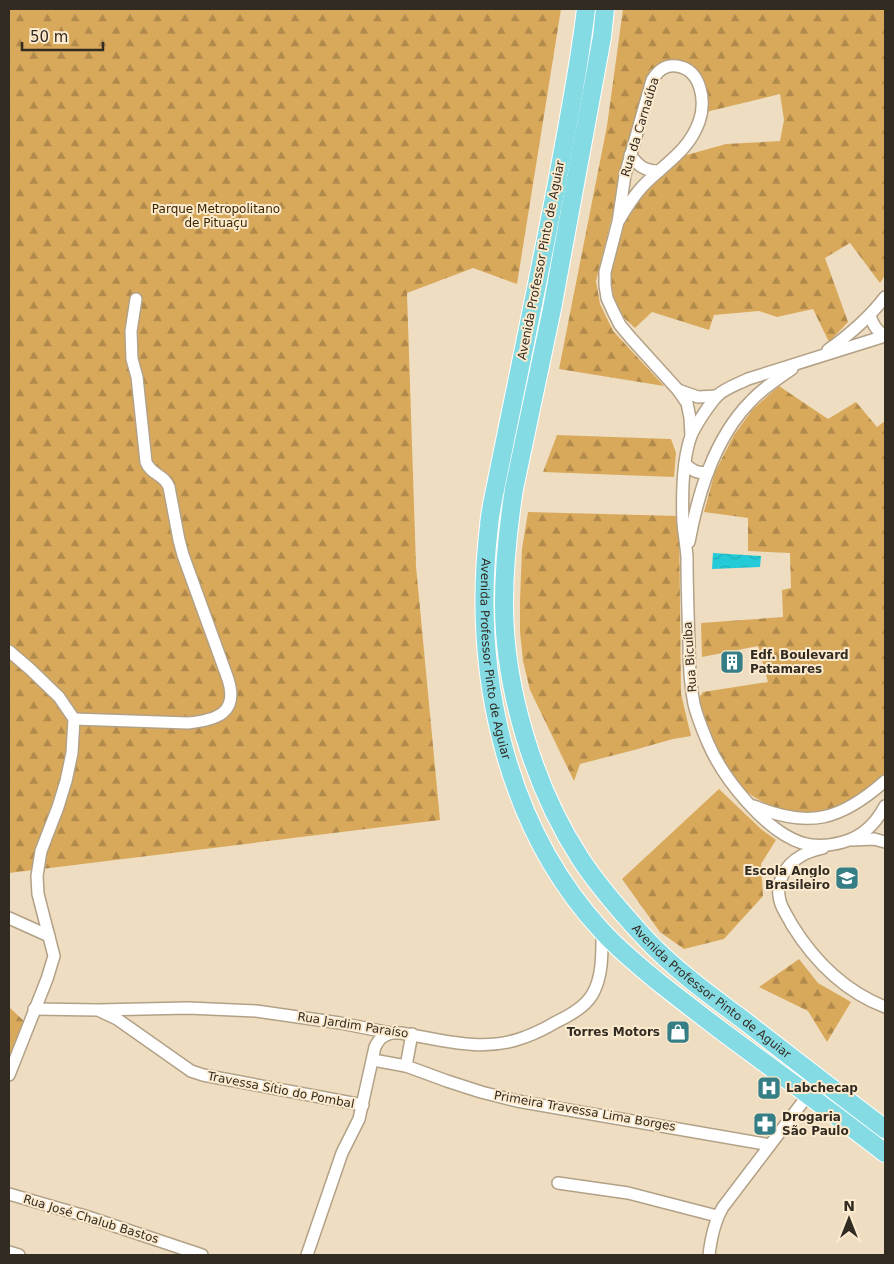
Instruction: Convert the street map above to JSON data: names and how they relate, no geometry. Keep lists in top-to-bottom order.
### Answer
{
  "streets": {
    "main road": ["Avenida Professor Pinto de Aguiar"],
    "street": [
      "Rua da Carnaúba",
      "Rua Bicuíba",
      "Rua Jardim Paraíso",
      "Travessa Sítio do Pombal",
      "Primeira Travessa Lima Borges",
      "Rua José Chalub Bastos"
    ]
  },
  "crossings": [
    ["Rua da Carnaúba", "Rua Bicuíba"],
    ["Avenida Professor Pinto de Aguiar", "Rua Jardim Paraíso"],
    ["Rua Jardim Paraíso", "Travessa Sítio do Pombal"]
  ],
  "parks": ["Parque Metropolitano de Pituaçu"],
  "places": {
    "building": ["Edf. Boulevard Patamares"],
    "school or university": ["Escola Anglo Brasileiro"],
    "shop": ["Torres Motors"],
    "hospital": ["Labchecap"],
    "pharmacy": ["Drogaria São Paulo"]
  },
  "scale_bar": "50 m",
  "north": "top"
}
